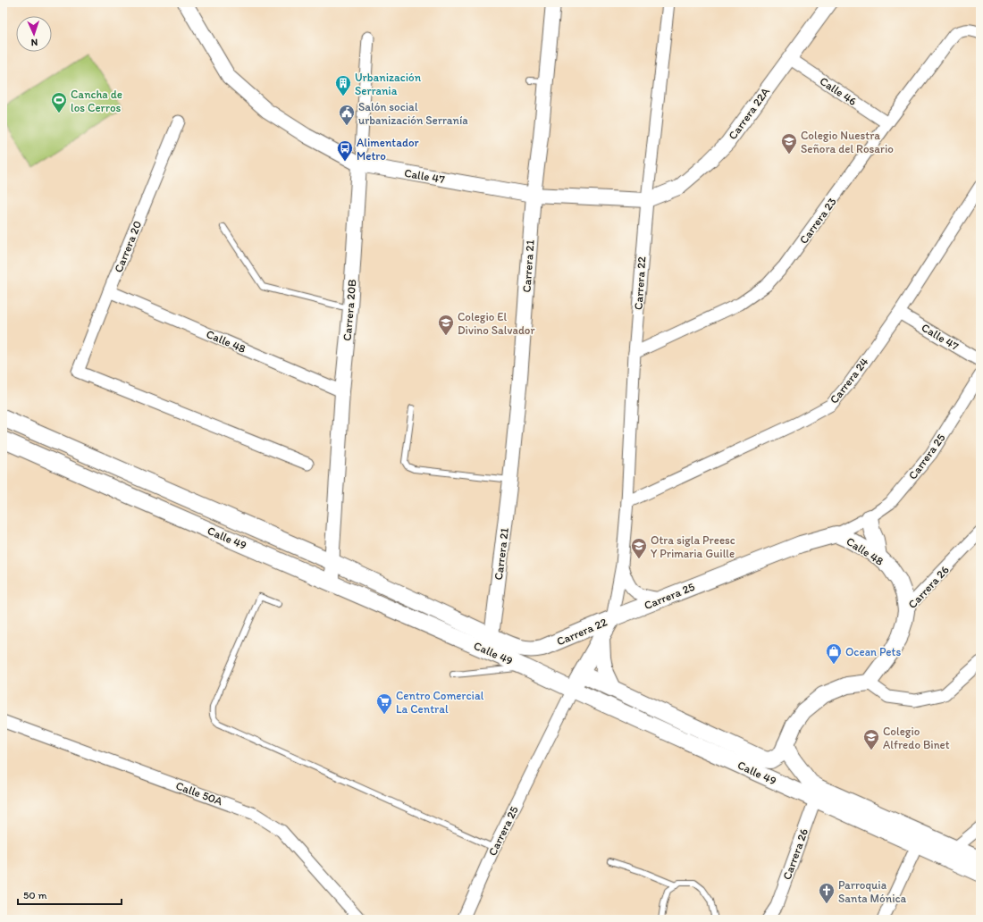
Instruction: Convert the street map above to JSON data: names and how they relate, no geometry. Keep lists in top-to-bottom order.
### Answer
{
  "streets": {
    "main road": [
      "Carrera 22",
      "Calle 48",
      "Carrera 25",
      "Calle 49",
      "Carrera 26"
    ],
    "street": [
      "Calle 46",
      "Carrera 22A",
      "Calle 47",
      "Carrera 23",
      "Carrera 20",
      "Carrera 21",
      "Carrera 20B",
      "Carrera 24",
      "Calle 50A"
    ]
  },
  "crossings": [
    ["Calle 46", "Carrera 22A"],
    ["Calle 46", "Carrera 23"],
    ["Carrera 22A", "Calle 47"],
    ["Carrera 22A", "Carrera 22"],
    ["Calle 47", "Carrera 21"],
    ["Calle 47", "Carrera 22"],
    ["Calle 47", "Carrera 20B"],
    ["Calle 47", "Carrera 24"],
    ["Carrera 23", "Carrera 22"],
    ["Carrera 20", "Calle 48"],
    ["Carrera 21", "Calle 49"],
    ["Carrera 22", "Carrera 24"],
    ["Carrera 22", "Carrera 25"],
    ["Carrera 22", "Calle 49"],
    ["Carrera 20B", "Calle 48"],
    ["Carrera 20B", "Calle 49"],
    ["Calle 48", "Carrera 25"],
    ["Calle 48", "Carrera 26"],
    ["Carrera 25", "Calle 49"],
    ["Calle 49", "Carrera 26"]
  ],
  "places": {
    "building": ["Urbanización Serrania"],
    "sports": ["Cancha de los Cerros"],
    "public building": ["Salón social urbanización Serranía"],
    "school or university": [
      "Colegio Nuestra Señora del Rosario",
      "Colegio El Divino Salvador",
      "Otra sigla Preesc Y Primaria Guille",
      "Colegio Alfredo Binet"
    ],
    "bus stop": ["Alimentador Metro"],
    "shop": ["Ocean Pets"],
    "supermarket": ["Centro Comercial La Central"],
    "church": ["Parroquia Santa Mónica"]
  },
  "scale_bar": "50 m",
  "north": "bottom"
}
